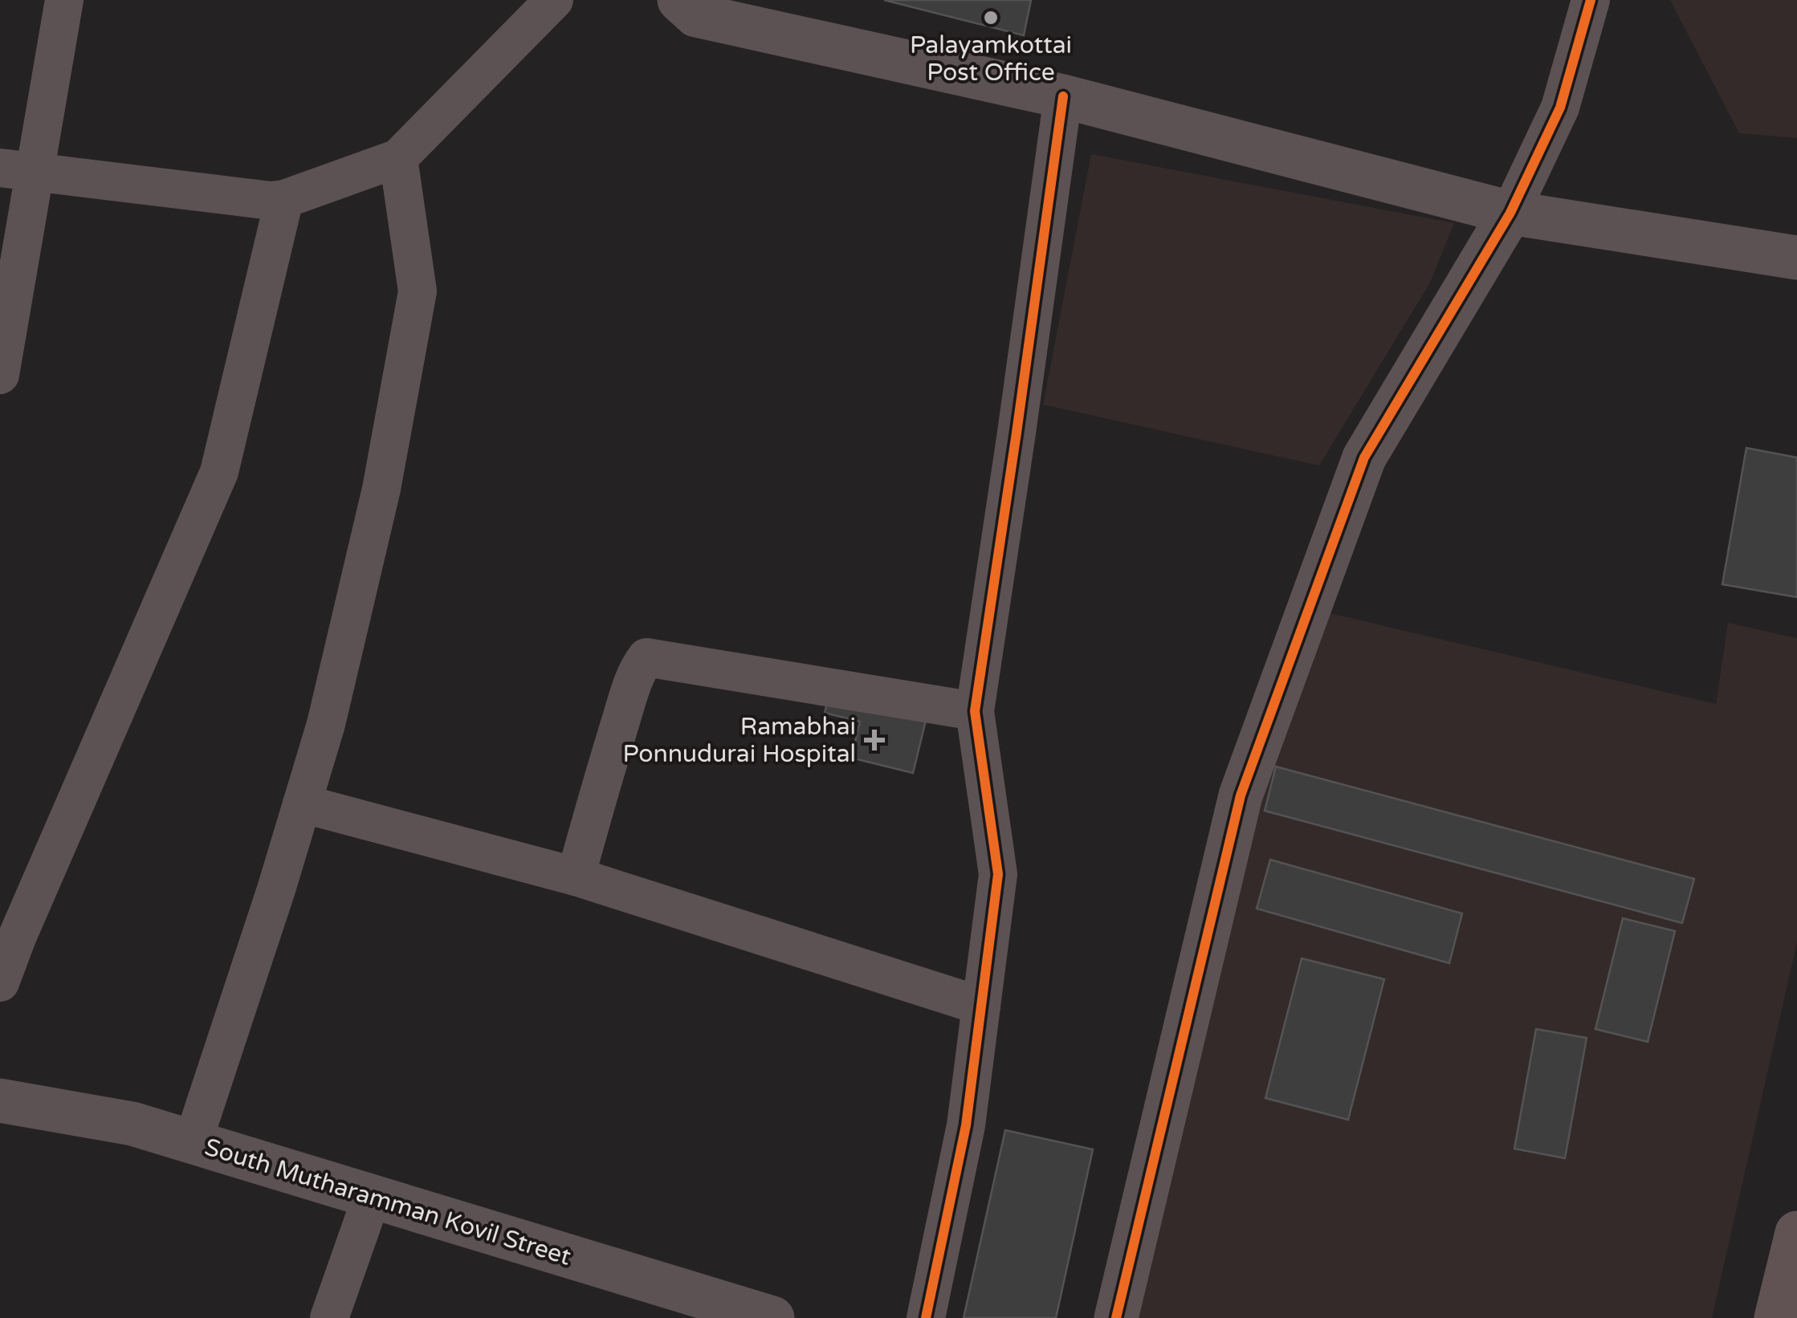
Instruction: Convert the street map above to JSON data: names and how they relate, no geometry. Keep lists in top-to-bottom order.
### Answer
{
  "streets": {
    "street": ["South Mutharamman Kovil Street"]
  },
  "places": {
    "other": ["Palayamkottai Post Office"],
    "health": ["Ramabhai Ponnudurai Hospital"]
  }
}
